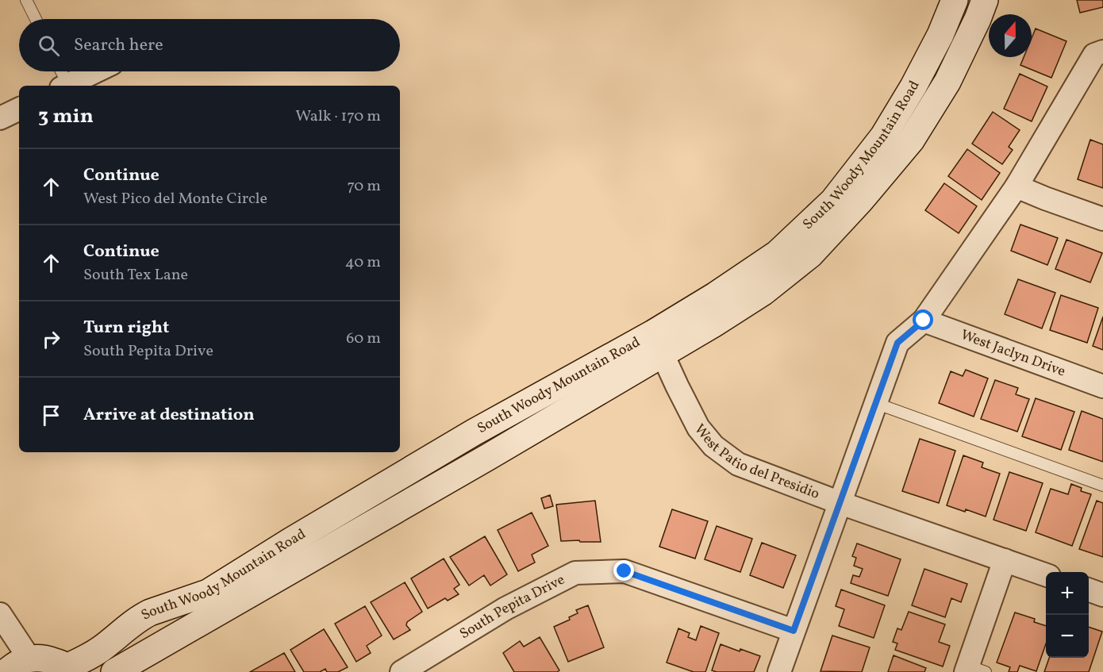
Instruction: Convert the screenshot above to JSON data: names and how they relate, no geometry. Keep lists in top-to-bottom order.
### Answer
{
  "streets": {
    "street": [
      "South Woody Mountain Road",
      "West Jaclyn Drive",
      "West Patio del Presidio",
      "South Pepita Drive"
    ]
  },
  "crossings": [
    ["South Woody Mountain Road", "West Patio del Presidio"]
  ],
  "north": "top",
  "page": {
    "search": "Search here",
    "heading": ["3 min", "Walk · 170 m"],
    "list": [
      ["Continue", "West Pico del Monte Circle", "70 m"],
      ["Continue", "South Tex Lane", "40 m"],
      ["Turn right", "South Pepita Drive", "60 m"],
      "Arrive at destination"
    ],
    "map_buttons": ["+", "−"]
  }
}
